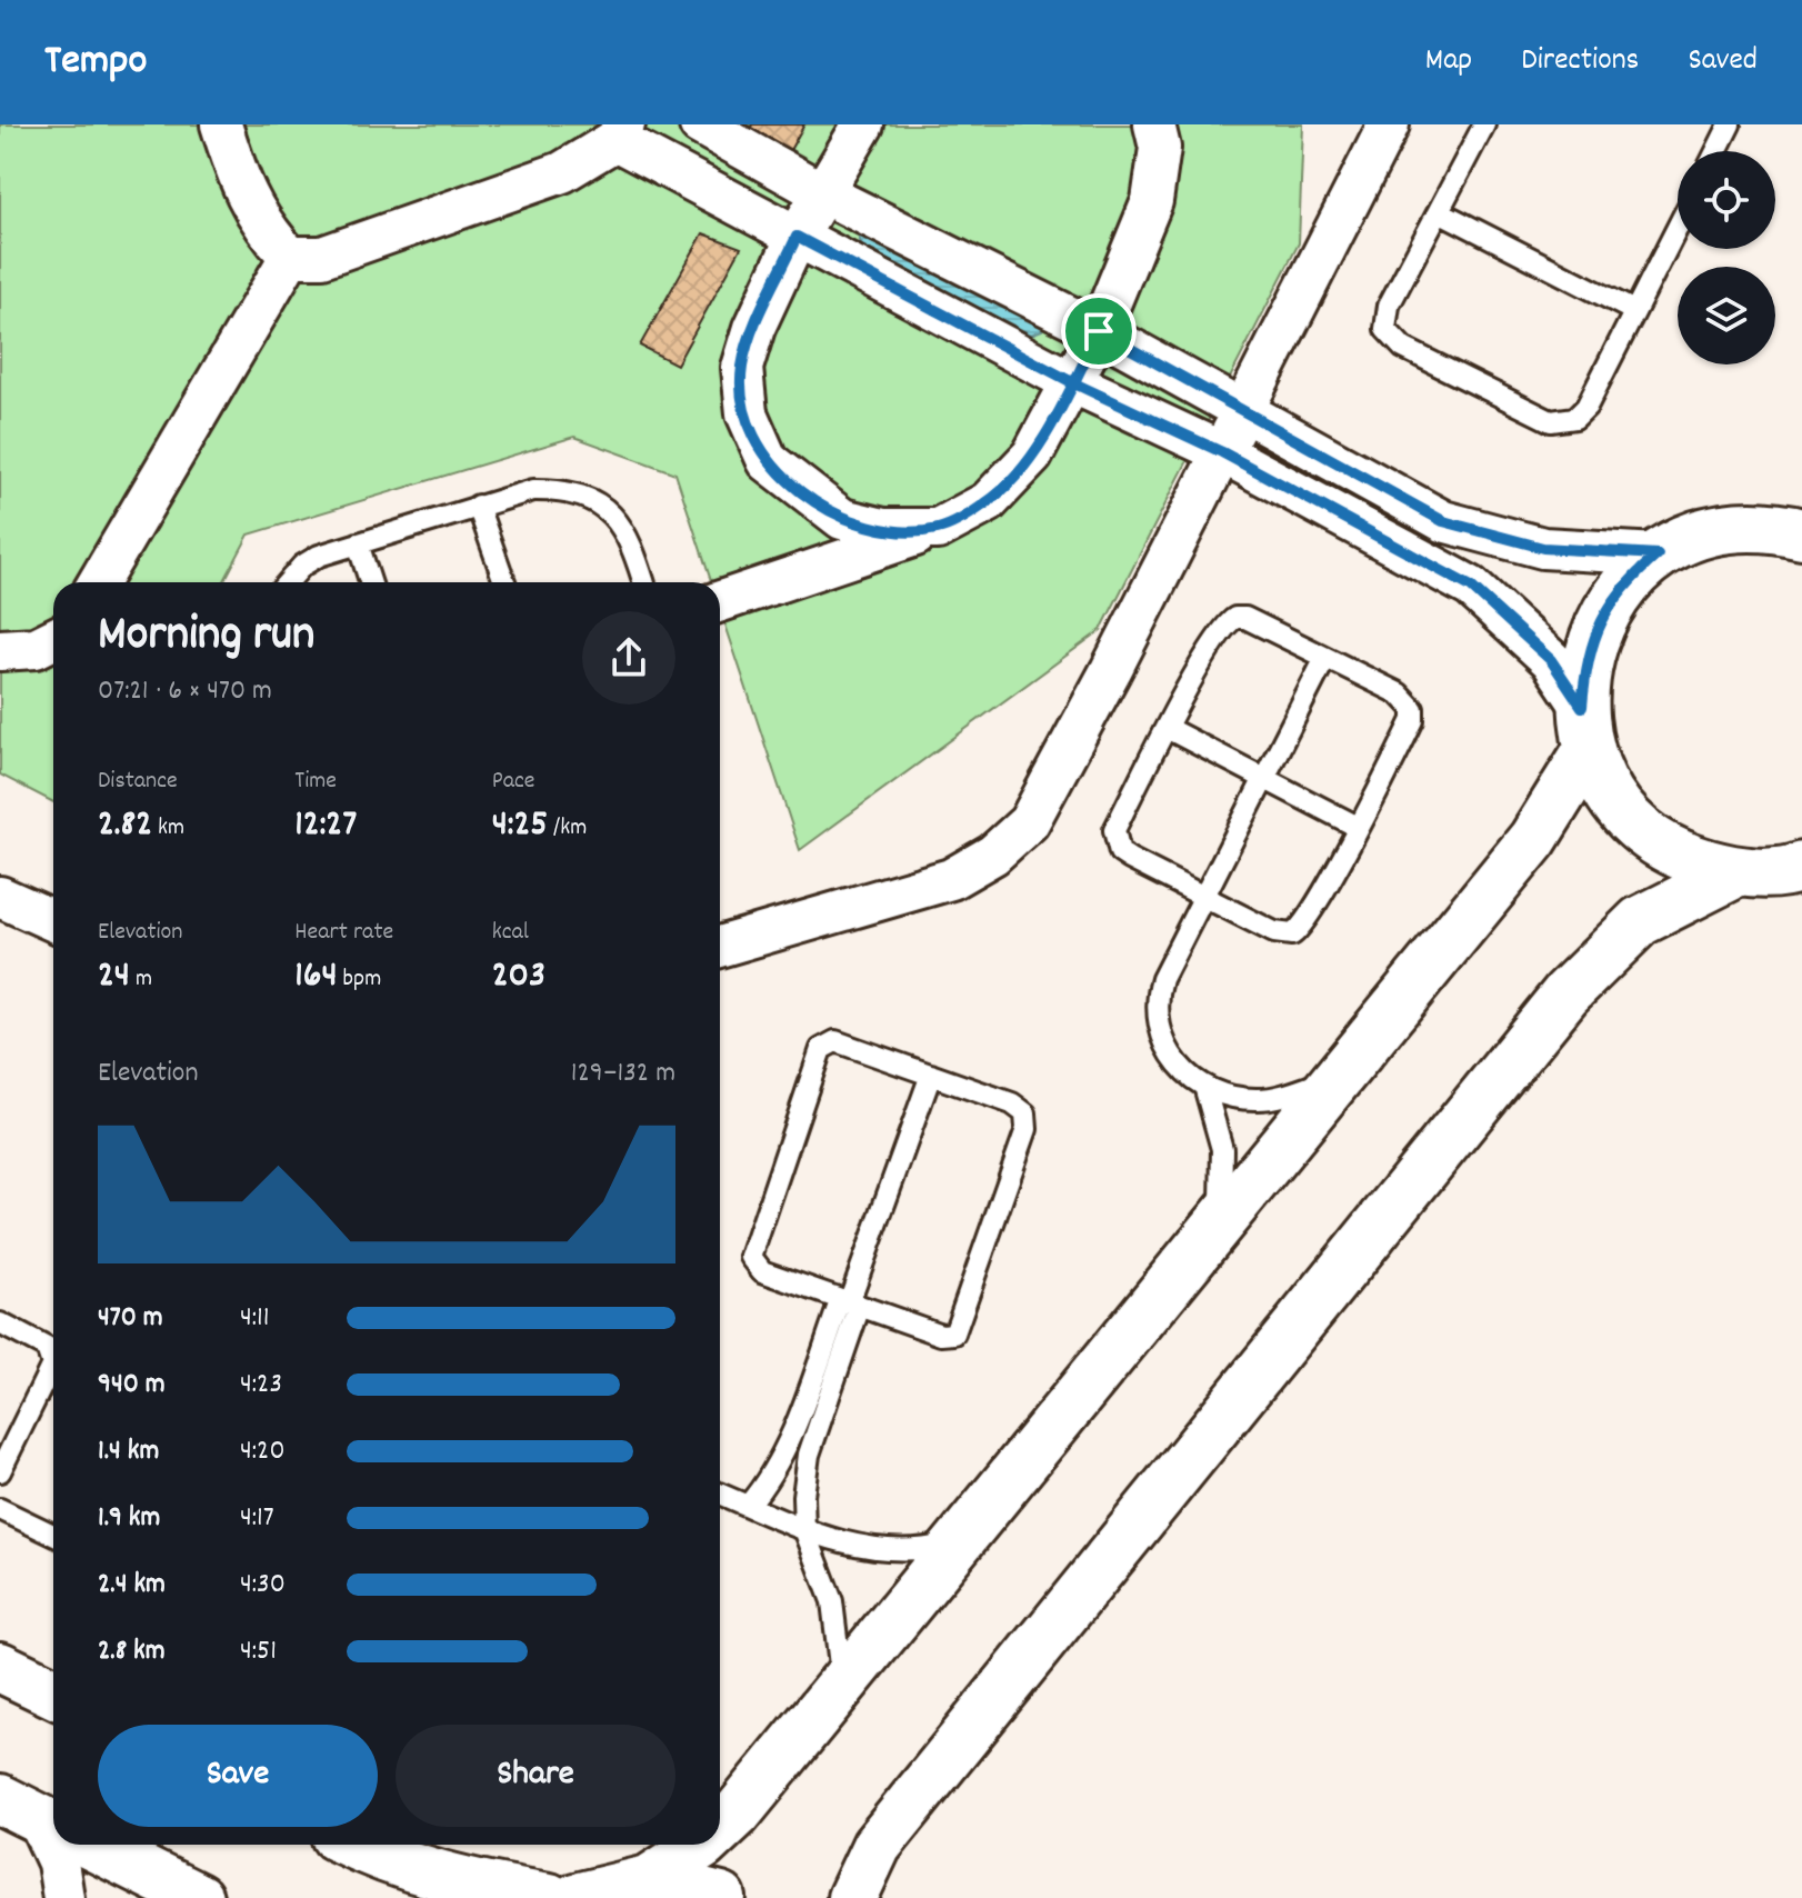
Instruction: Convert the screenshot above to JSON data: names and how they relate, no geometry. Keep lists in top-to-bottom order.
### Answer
{
  "page": {
    "header": "Tempo",
    "nav": ["Map", "Directions", "Saved"],
    "heading": ["Morning run", "07:21 · 6 × 470 m"],
    "stats": [
      ["Distance", "2.82 km"],
      ["Time", "12:27"],
      ["Pace", "4:25 /km"],
      ["Elevation", "24 m"],
      ["Heart rate", "164 bpm"],
      ["kcal", "203"]
    ],
    "chart": ["Elevation", "129–132 m"],
    "list": [
      {
        "name": "470 m",
        "note": "4:11"
      },
      {
        "name": "940 m",
        "note": "4:23"
      },
      {
        "name": "1.4 km",
        "note": "4:20"
      },
      {
        "name": "1.9 km",
        "note": "4:17"
      },
      {
        "name": "2.4 km",
        "note": "4:30"
      },
      {
        "name": "2.8 km",
        "note": "4:51"
      }
    ],
    "buttons": ["Save", "Share"]
  }
}
